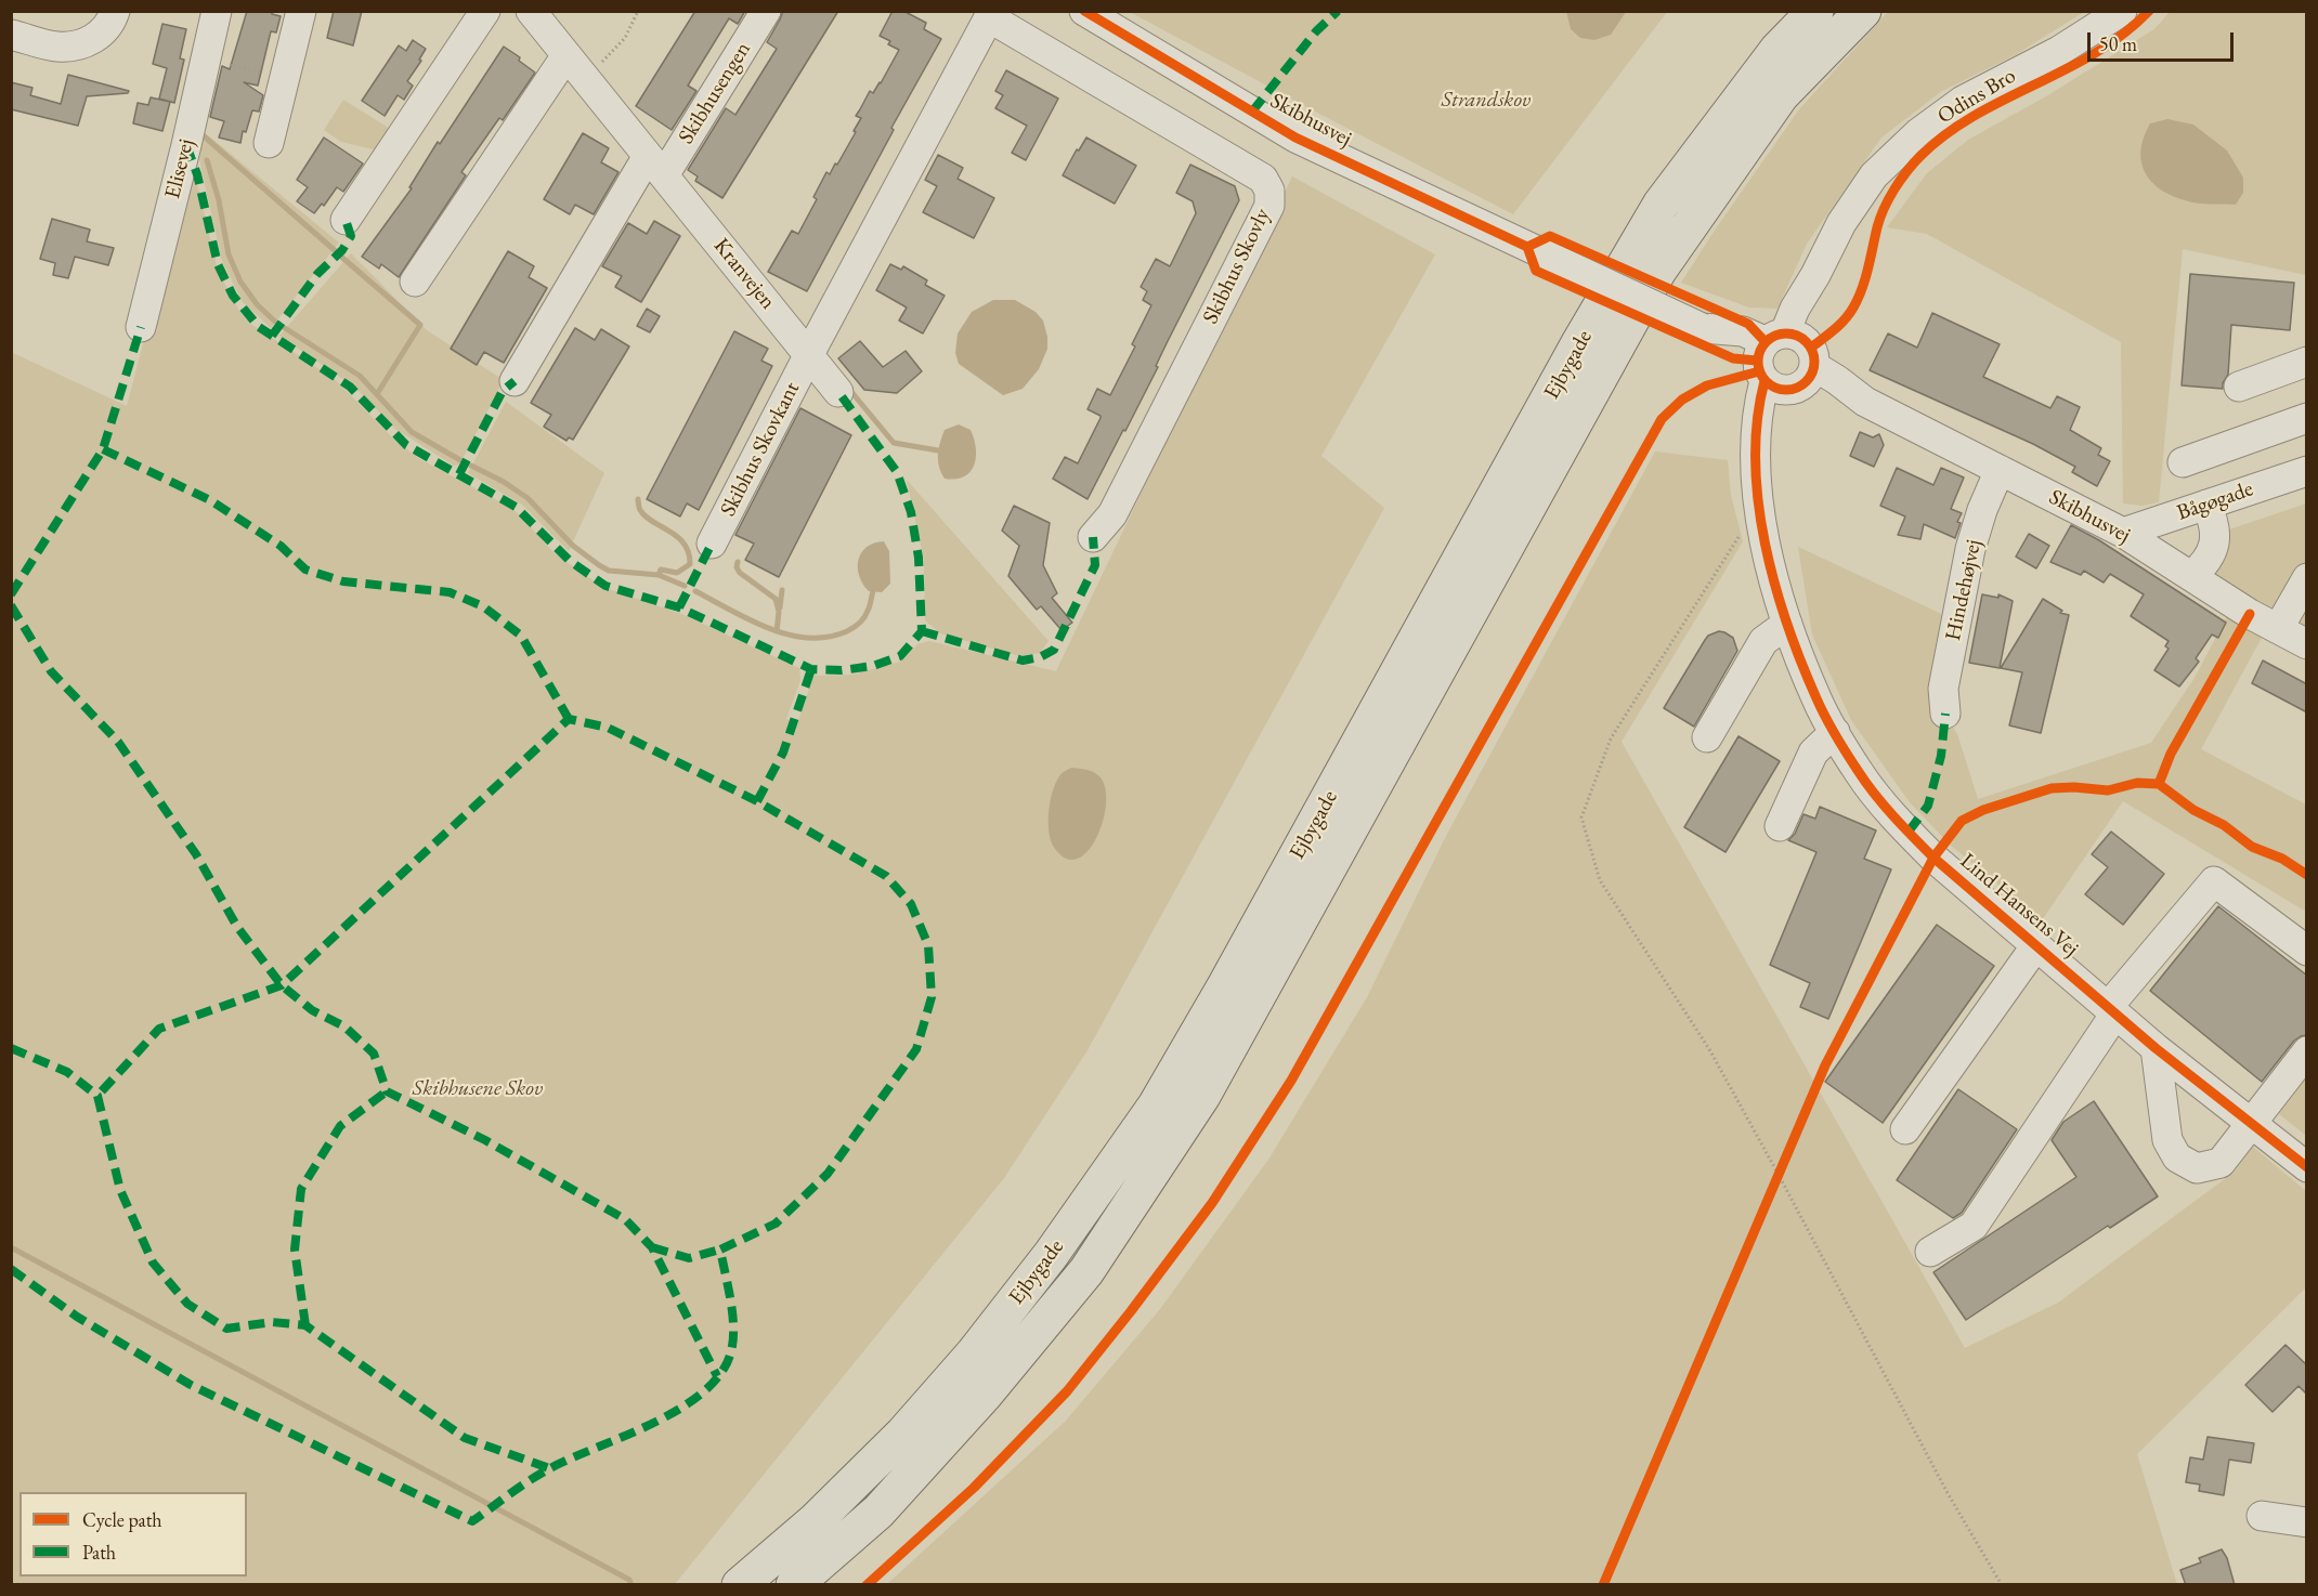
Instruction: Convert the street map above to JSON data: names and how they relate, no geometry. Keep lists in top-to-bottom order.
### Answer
{
  "streets": {
    "main road": ["Ejbygade"],
    "street": [
      "Skibhusengen",
      "Odins Bro",
      "Skibhusvej",
      "Elisevej",
      "Skibhus Skovly",
      "Kranvejen",
      "Skibhus Skovkant",
      "Bågøgade",
      "Hindehøjvej",
      "Lind Hansens Vej"
    ]
  },
  "crossings": [
    ["Skibhusengen", "Kranvejen"],
    ["Odins Bro", "Skibhusvej"],
    ["Odins Bro", "Lind Hansens Vej"],
    ["Skibhusvej", "Bågøgade"],
    ["Skibhusvej", "Hindehøjvej"],
    ["Skibhusvej", "Lind Hansens Vej"],
    ["Skibhus Skovly", "Kranvejen"],
    ["Skibhus Skovly", "Skibhus Skovkant"],
    ["Kranvejen", "Skibhus Skovkant"]
  ],
  "parks": ["Strandskov", "Skibhusene Skov"],
  "legend": ["Cycle path", "Path"],
  "scale_bar": "50 m"
}
